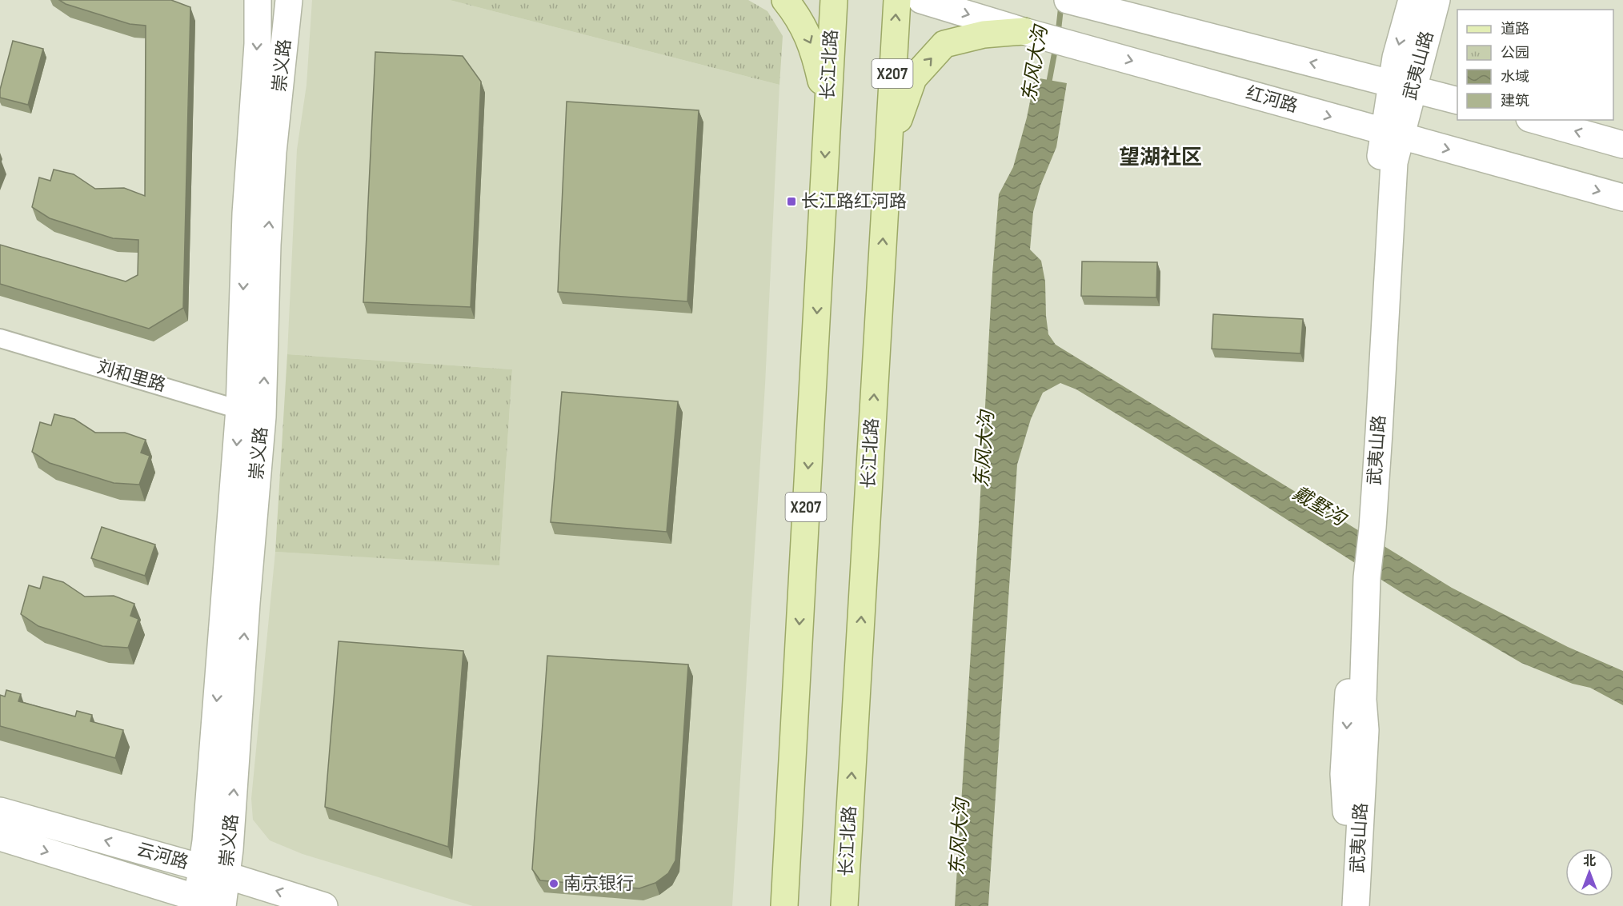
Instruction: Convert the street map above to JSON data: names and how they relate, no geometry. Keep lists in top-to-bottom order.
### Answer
{
  "streets": {
    "main road": ["长江北路", "X207"],
    "street": [
      "崇义路",
      "武夷山路",
      "红河路",
      "刘和里路",
      "云河路"
    ]
  },
  "crossings": [
    ["崇义路", "刘和里路"],
    ["崇义路", "云河路"],
    ["武夷山路", "红河路"]
  ],
  "districts": ["望湖社区"],
  "water": ["东风大沟", "戴墅沟"],
  "places": {
    "transit": ["长江路红河路"],
    "other": ["南京银行"]
  },
  "legend": [
    "道路",
    "公园",
    "水域",
    "建筑"
  ],
  "north": "top"
}
